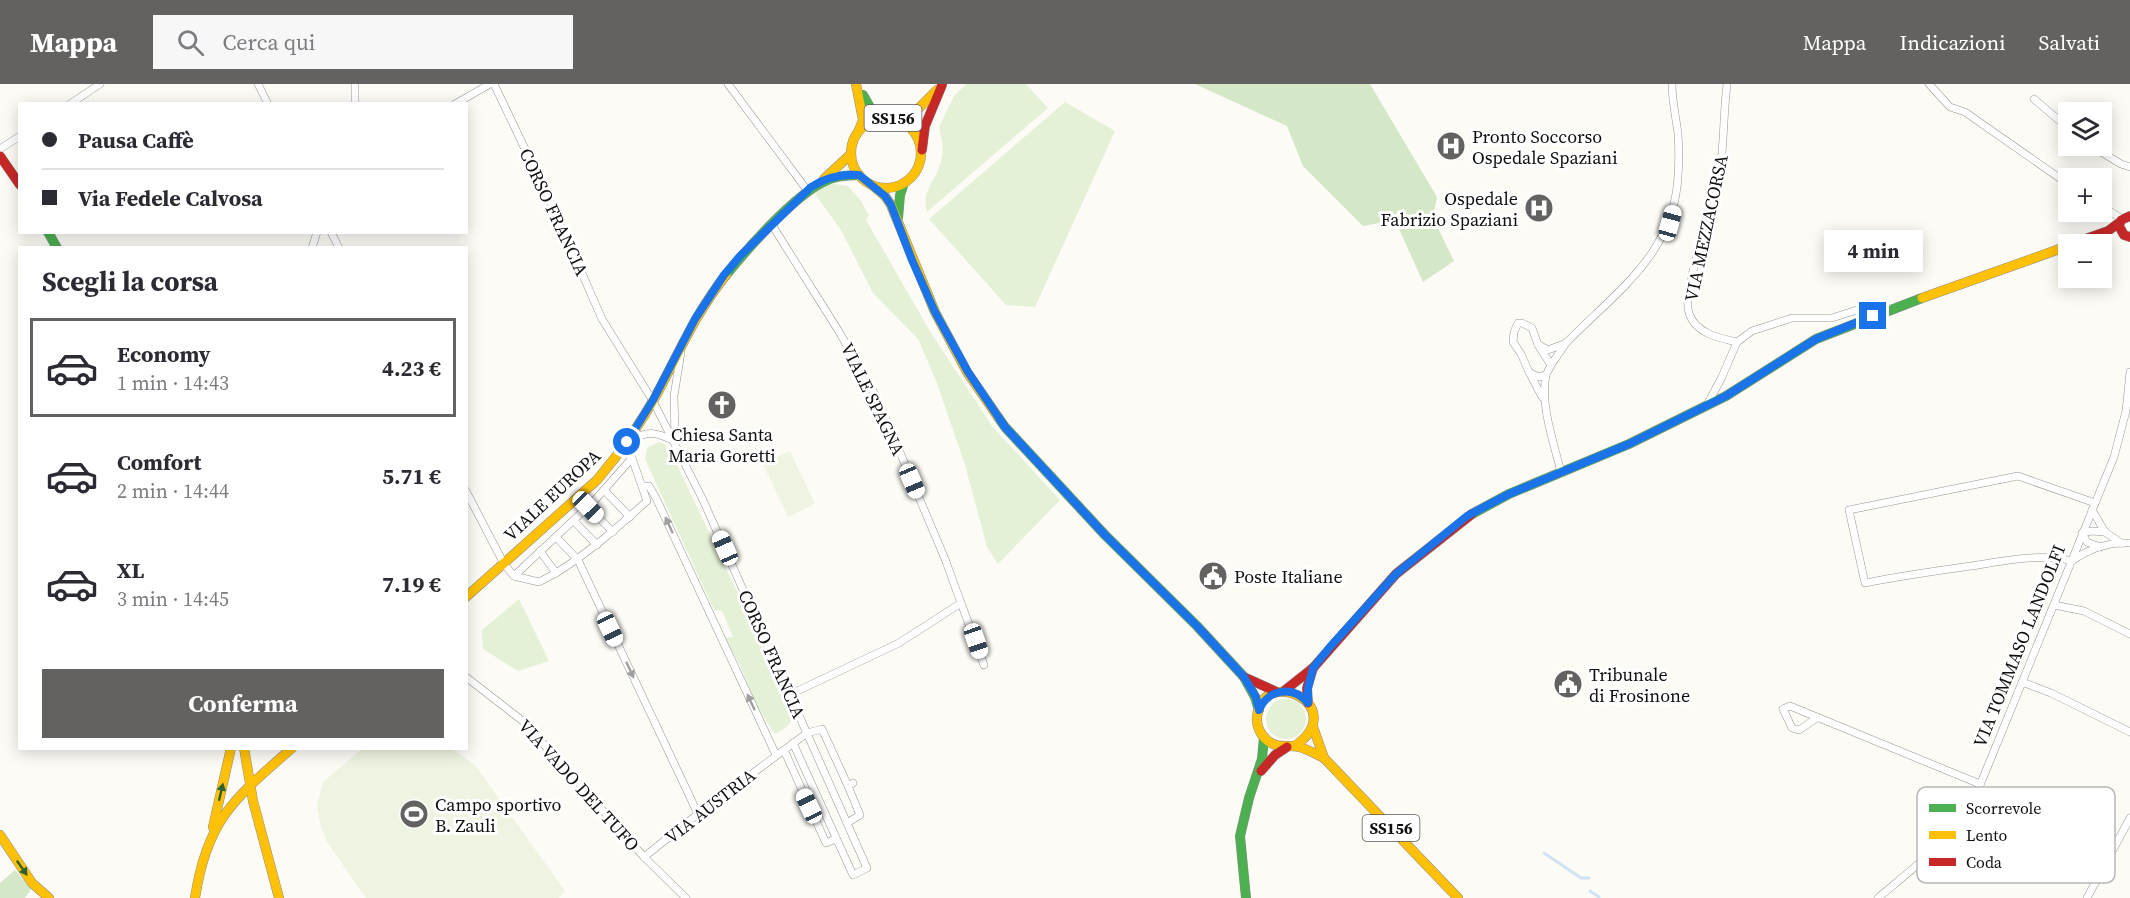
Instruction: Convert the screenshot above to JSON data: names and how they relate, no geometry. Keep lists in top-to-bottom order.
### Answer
{
  "streets": {
    "main road": ["SS156", "VIALE EUROPA"],
    "street": [
      "CORSO FRANCIA",
      "VIA MEZZACORSA",
      "VIALE SPAGNA",
      "VIA TOMMASO LANDOLFI",
      "VIA VADO DEL TUFO",
      "VIA AUSTRIA"
    ]
  },
  "crossings": [
    ["CORSO FRANCIA", "VIALE EUROPA"],
    ["CORSO FRANCIA", "VIA AUSTRIA"],
    ["VIALE SPAGNA", "VIALE EUROPA"],
    ["VIA VADO DEL TUFO", "VIA AUSTRIA"]
  ],
  "places": {
    "hospital": ["Pronto Soccorso Ospedale Spaziani", "Ospedale Fabrizio Spaziani"],
    "church": ["Chiesa Santa Maria Goretti"],
    "public building": ["Poste Italiane", "Tribunale di Frosinone"],
    "sports": ["Campo sportivo B. Zauli"]
  },
  "legend": ["Scorrevole", "Lento", "Coda"],
  "page": {
    "header": "Mappa",
    "search": "Cerca qui",
    "nav": ["Mappa", "Indicazioni", "Salvati"],
    "map_buttons": ["+", "−"],
    "banner": ["Pausa Caffè", "Via Fedele Calvosa"],
    "bubble": "4 min",
    "heading": "Scegli la corsa",
    "list": [
      {
        "name": "Economy",
        "note": "1 min · 14:43",
        "value": "4.23 €"
      },
      {
        "name": "Comfort",
        "note": "2 min · 14:44",
        "value": "5.71 €"
      },
      {
        "name": "XL",
        "note": "3 min · 14:45",
        "value": "7.19 €"
      }
    ],
    "buttons": "Conferma"
  }
}
